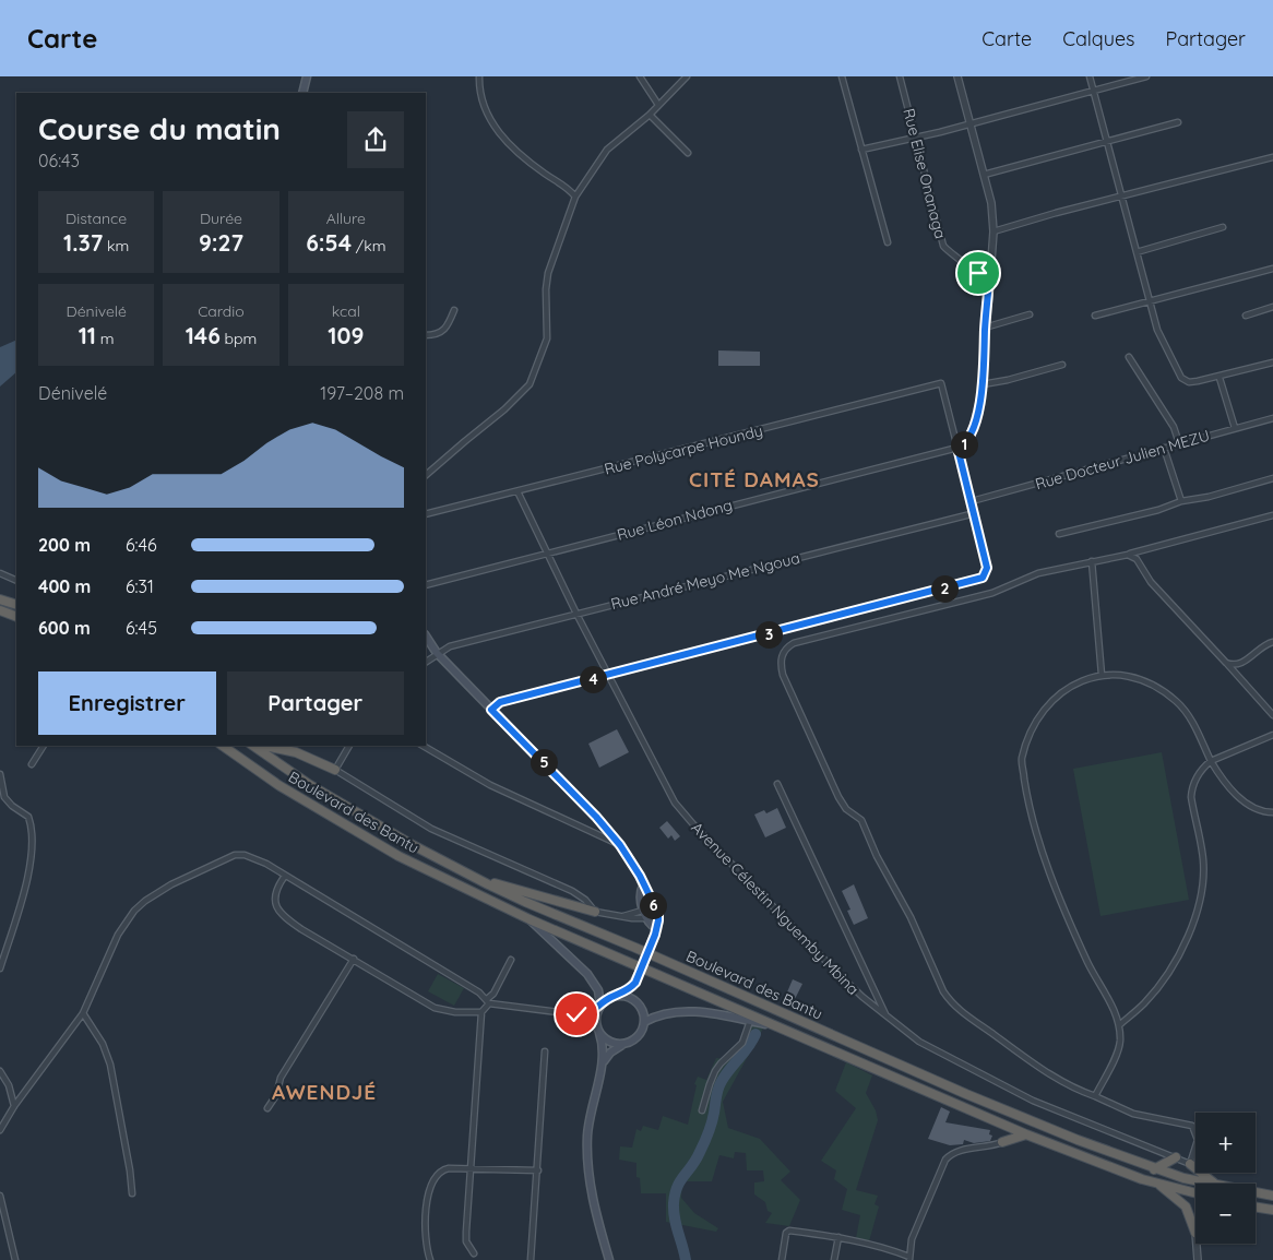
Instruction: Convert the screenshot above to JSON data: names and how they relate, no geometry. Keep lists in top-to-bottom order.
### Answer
{
  "streets": {
    "highway": ["Boulevard des Bantu"],
    "street": [
      "Rue Elise Onanaga",
      "Rue Polycarpe Houndy",
      "Rue Docteur Julien MEZU",
      "Rue Léon Ndong",
      "Rue André Meyo Me Ngoua",
      "Avenue Célestin Nguemby Mbina"
    ]
  },
  "crossings": [
    ["Rue Polycarpe Houndy", "Rue Léon Ndong"],
    ["Rue Polycarpe Houndy", "Avenue Célestin Nguemby Mbina"],
    ["Rue Léon Ndong", "Avenue Célestin Nguemby Mbina"],
    ["Rue André Meyo Me Ngoua", "Avenue Célestin Nguemby Mbina"]
  ],
  "districts": ["CITÉ DAMAS", "AWENDJÉ"],
  "page": {
    "header": "Carte",
    "nav": ["Carte", "Calques", "Partager"],
    "heading": ["Course du matin", "06:43"],
    "stats": [
      ["Distance", "1.37 km"],
      ["Durée", "9:27"],
      ["Allure", "6:54 /km"],
      ["Dénivelé", "11 m"],
      ["Cardio", "146 bpm"],
      ["kcal", "109"]
    ],
    "chart": ["Dénivelé", "197–208 m"],
    "pins": [
      "1",
      "2",
      "3",
      "4",
      "5",
      "6"
    ],
    "list": [
      {
        "name": "200 m",
        "note": "6:46"
      },
      {
        "name": "400 m",
        "note": "6:31"
      },
      {
        "name": "600 m",
        "note": "6:45"
      }
    ],
    "buttons": ["Enregistrer", "Partager"],
    "map_buttons": ["+", "−"]
  }
}
